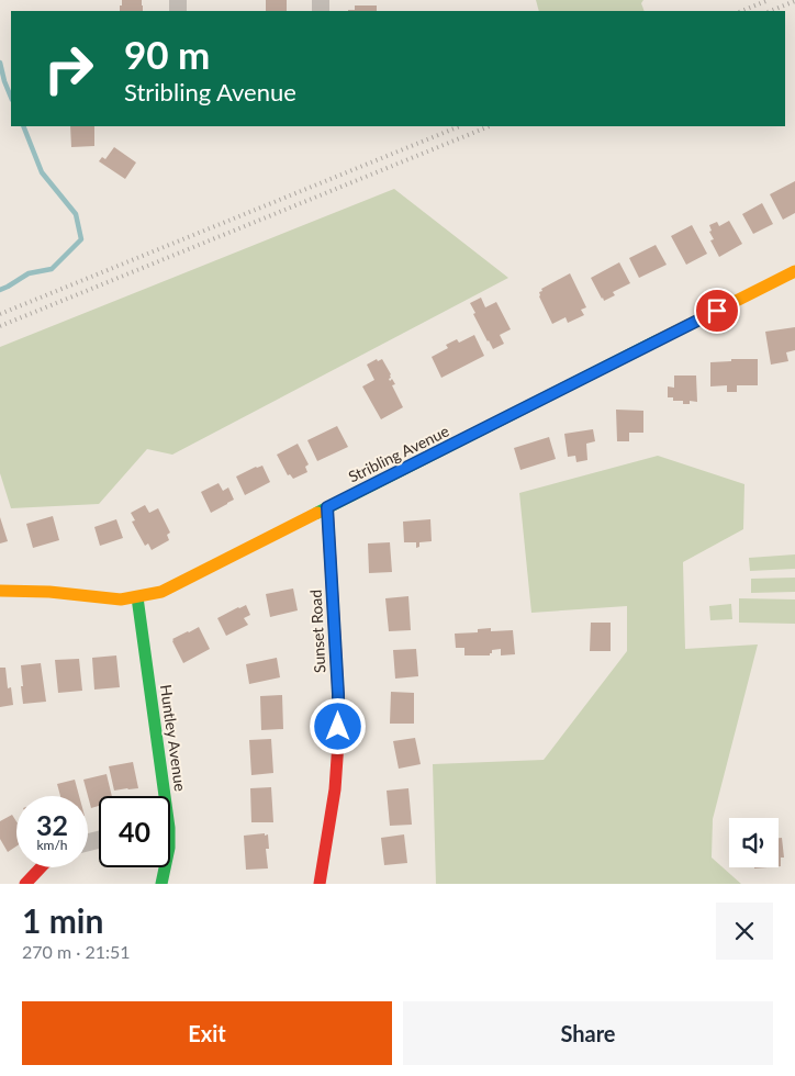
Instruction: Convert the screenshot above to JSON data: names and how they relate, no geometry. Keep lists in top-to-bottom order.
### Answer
{
  "streets": {
    "street": ["Stribling Avenue", "Sunset Road", "Huntley Avenue"]
  },
  "crossings": [
    ["Stribling Avenue", "Sunset Road"],
    ["Stribling Avenue", "Huntley Avenue"]
  ],
  "page": {
    "turn": ["90 m", "Stribling Avenue"],
    "speed": "32 km/h",
    "limit": "40",
    "heading": ["1 min", "270 m · 21:51"],
    "buttons": ["Exit", "Share"]
  }
}
